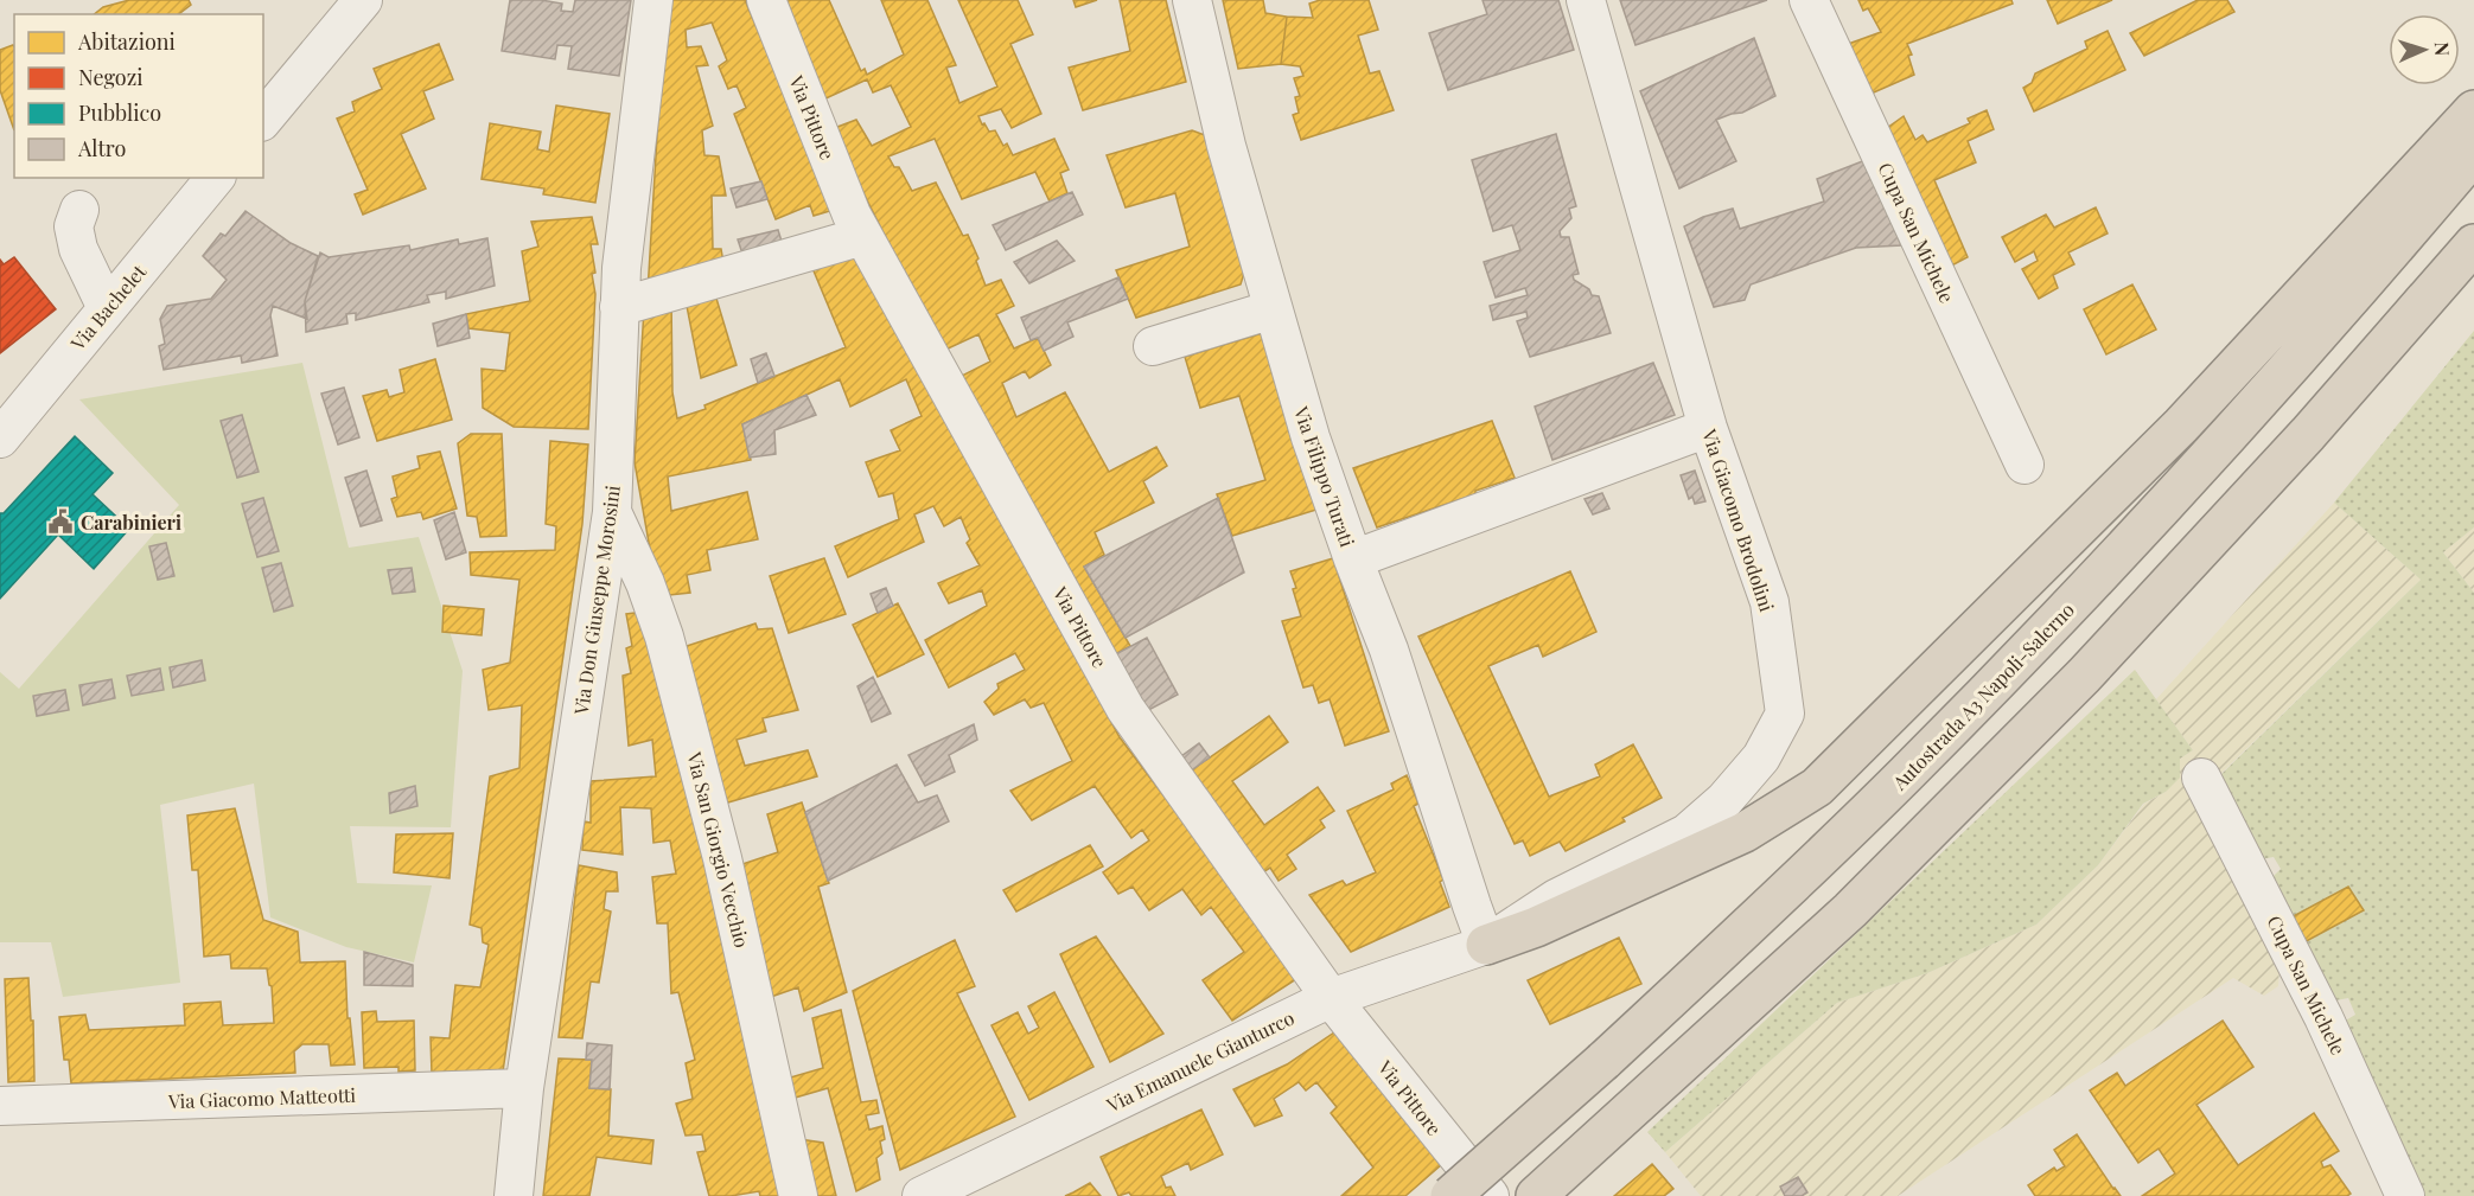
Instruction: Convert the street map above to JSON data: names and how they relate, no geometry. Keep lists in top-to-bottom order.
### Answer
{
  "streets": {
    "highway": ["Autostrada A3 Napoli-Salerno"],
    "street": [
      "Via Pittore",
      "Cupa San Michele",
      "Via Bachelet",
      "Via Filippo Turati",
      "Via Giacomo Brodolini",
      "Via Don Giuseppe Morosini",
      "Via San Giorgio Vecchio",
      "Via Emanuele Gianturco",
      "Via Giacomo Matteotti"
    ]
  },
  "crossings": [
    ["Via Pittore", "Via Emanuele Gianturco"],
    ["Via Filippo Turati", "Via Giacomo Brodolini"],
    ["Via Filippo Turati", "Via Emanuele Gianturco"],
    ["Via Giacomo Brodolini", "Via Emanuele Gianturco"],
    ["Via Don Giuseppe Morosini", "Via San Giorgio Vecchio"],
    ["Via Don Giuseppe Morosini", "Via Giacomo Matteotti"]
  ],
  "places": {
    "public building": ["Carabinieri"]
  },
  "legend": [
    "Abitazioni",
    "Negozi",
    "Pubblico",
    "Altro"
  ],
  "north": "right"
}
